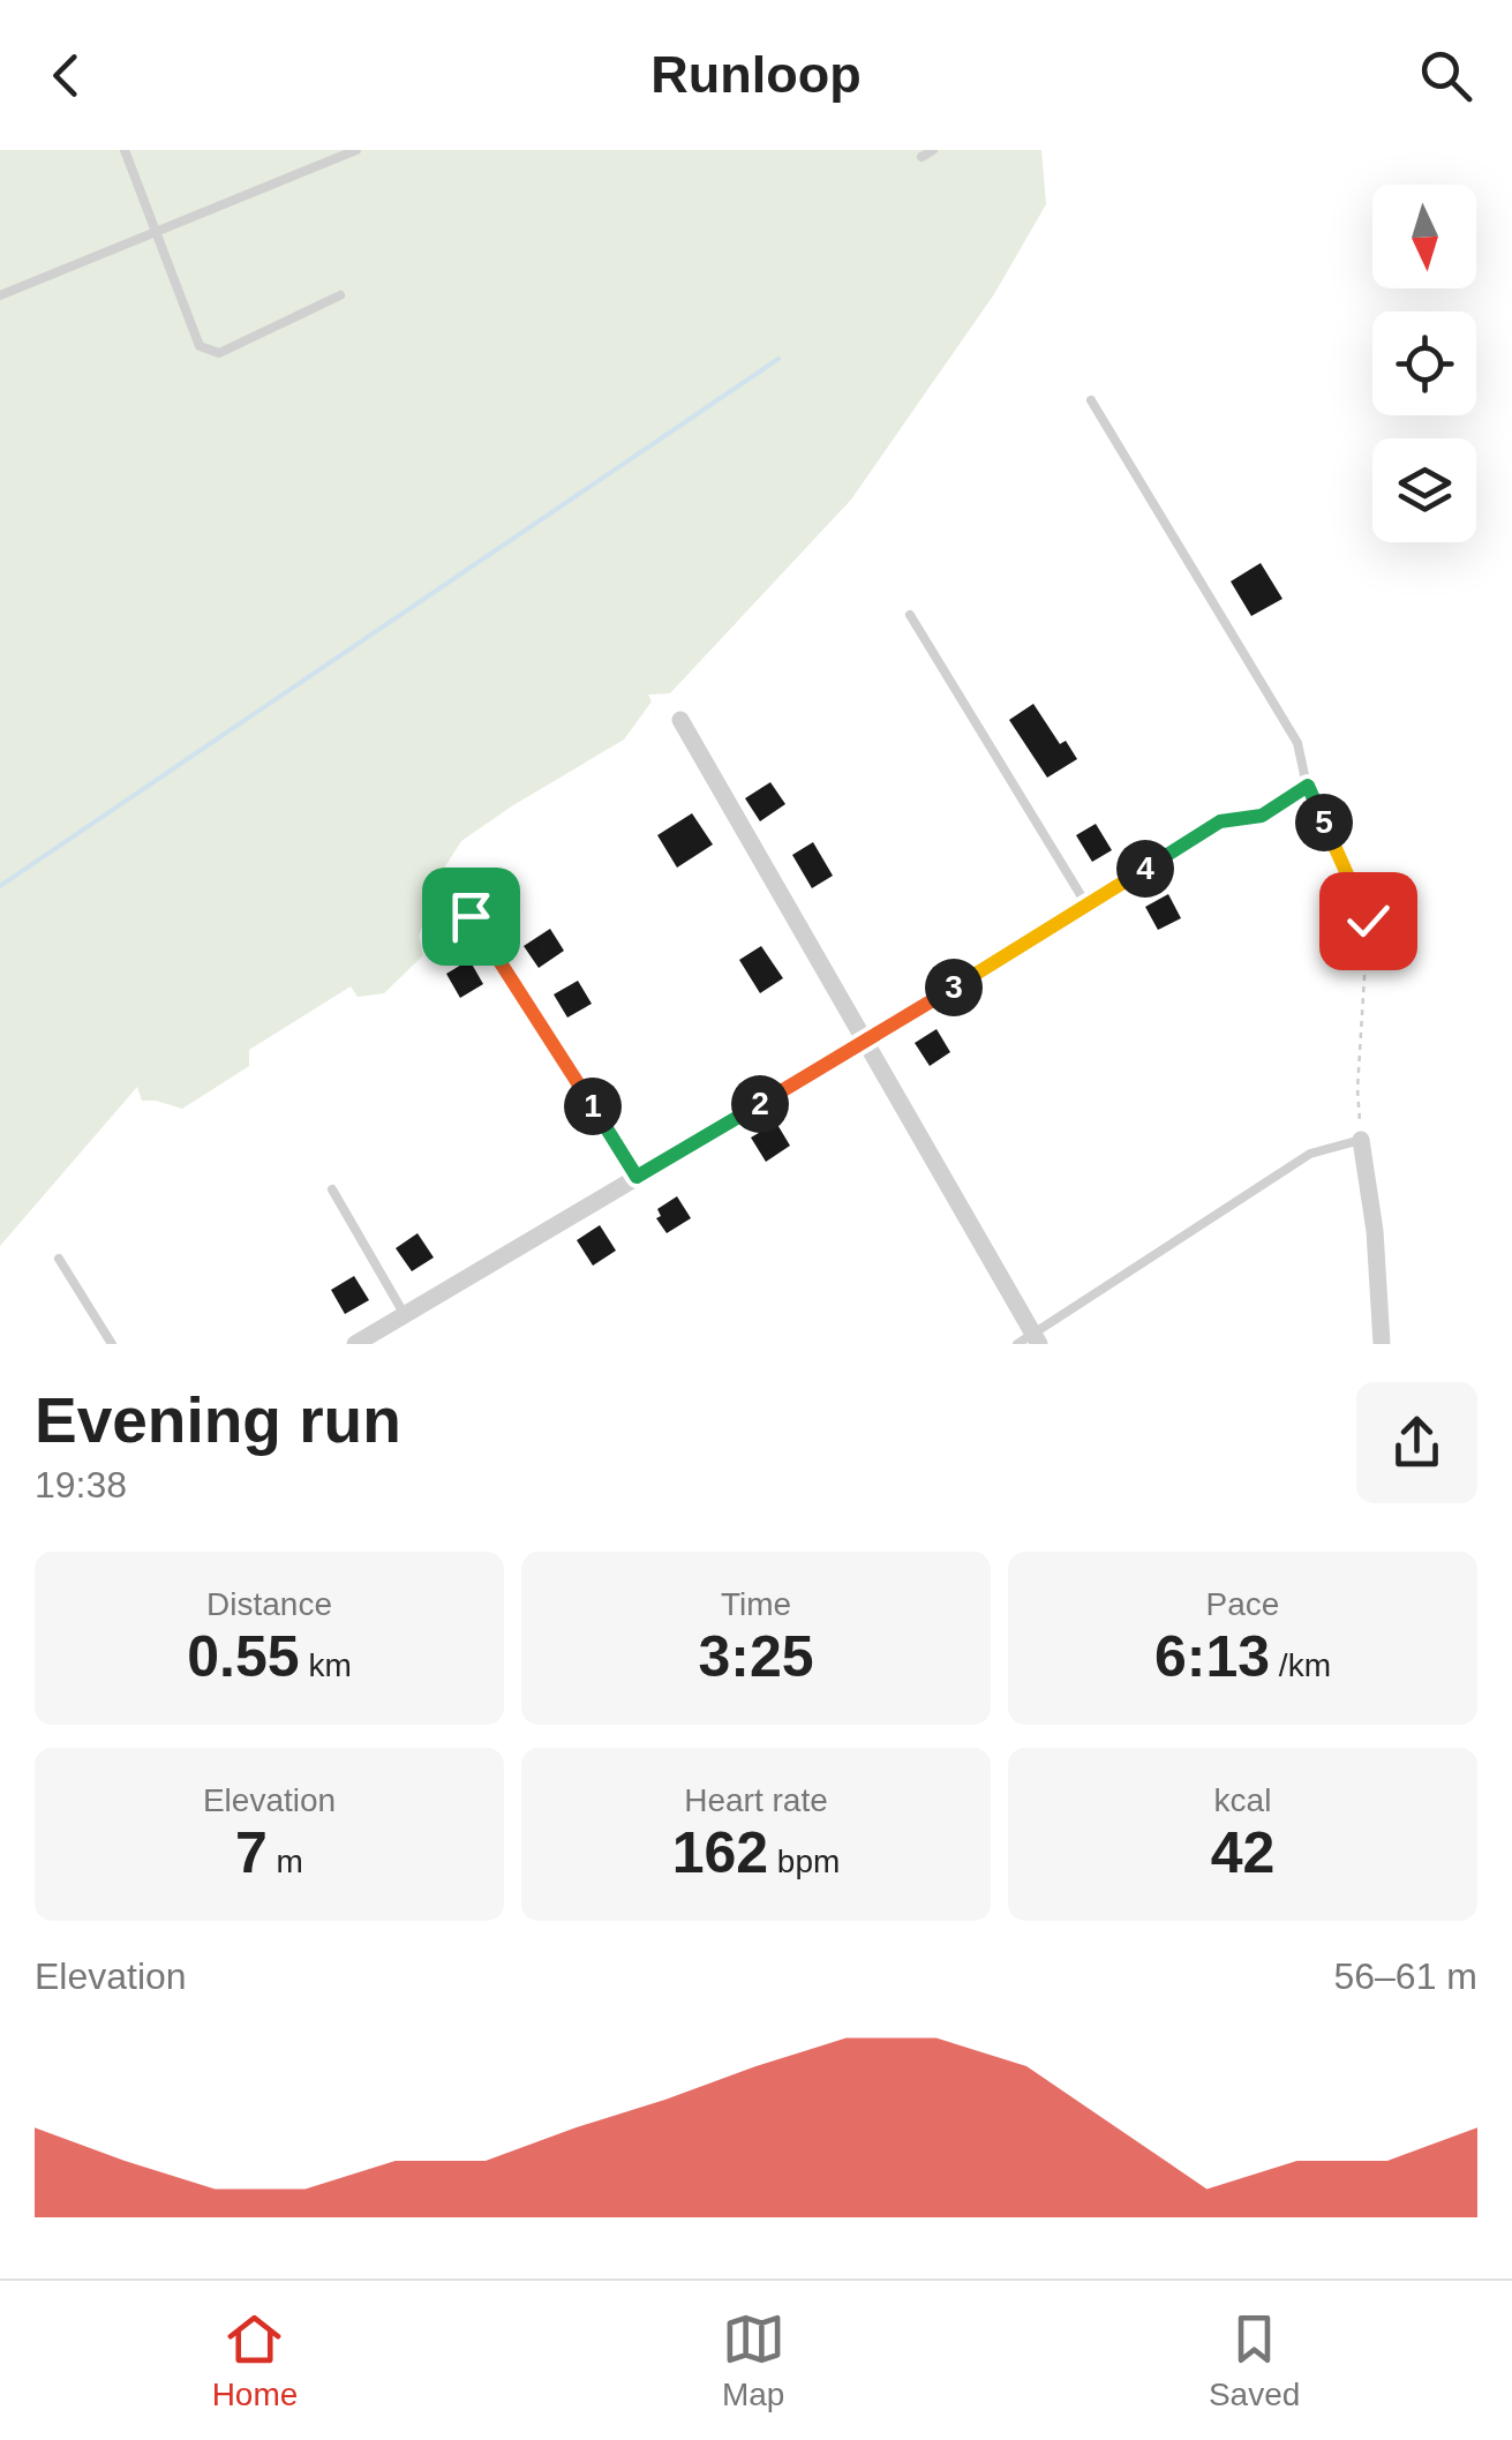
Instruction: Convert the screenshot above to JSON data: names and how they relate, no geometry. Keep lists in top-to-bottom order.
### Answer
{
  "north": "bottom",
  "page": {
    "header": "Runloop",
    "pins": [
      "5",
      "4",
      "3",
      "2",
      "1"
    ],
    "heading": ["Evening run", "19:38"],
    "stats": [
      ["Distance", "0.55 km"],
      ["Time", "3:25"],
      ["Pace", "6:13 /km"],
      ["Elevation", "7 m"],
      ["Heart rate", "162 bpm"],
      ["kcal", "42"]
    ],
    "chart": ["Elevation", "56–61 m"],
    "tabs": ["Home", "Map", "Saved"]
  }
}
